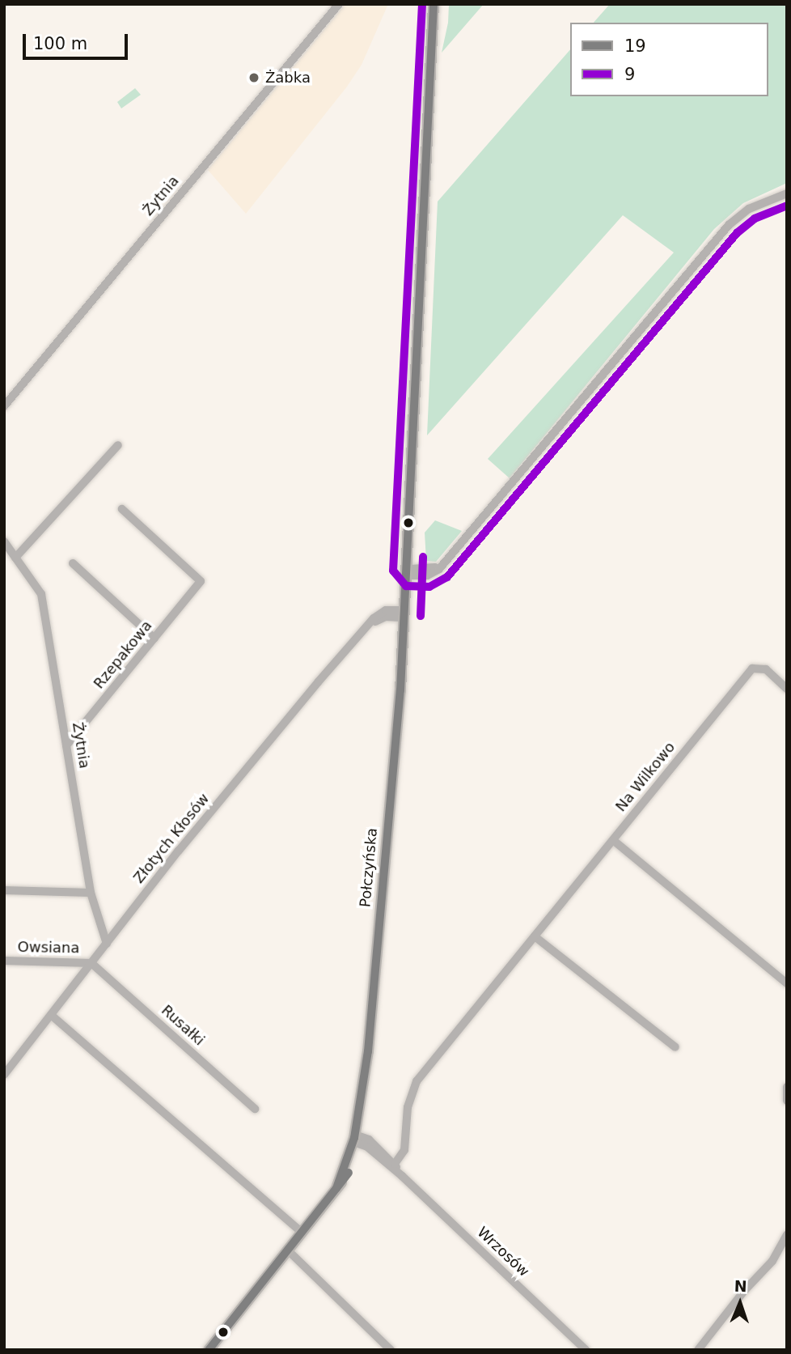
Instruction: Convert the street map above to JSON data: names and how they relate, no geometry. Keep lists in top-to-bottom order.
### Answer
{
  "streets": {
    "main road": ["Połczyńska"],
    "street": [
      "Żytnia",
      "Rzepakowa",
      "Na Wilkowo",
      "Złotych Kłosów",
      "Owsiana",
      "Rusałki",
      "Wrzosów"
    ]
  },
  "crossings": [
    ["Żytnia", "Rzepakowa"],
    ["Żytnia", "Złotych Kłosów"],
    ["Na Wilkowo", "Wrzosów"],
    ["Złotych Kłosów", "Połczyńska"],
    ["Złotych Kłosów", "Owsiana"],
    ["Złotych Kłosów", "Rusałki"],
    ["Połczyńska", "Wrzosów"],
    ["Owsiana", "Rusałki"]
  ],
  "places": ["Żabka"],
  "lines": ["transit line 19", "transit line 9"],
  "legend": ["19", "9"],
  "scale_bar": "100 m",
  "north": "top"
}
